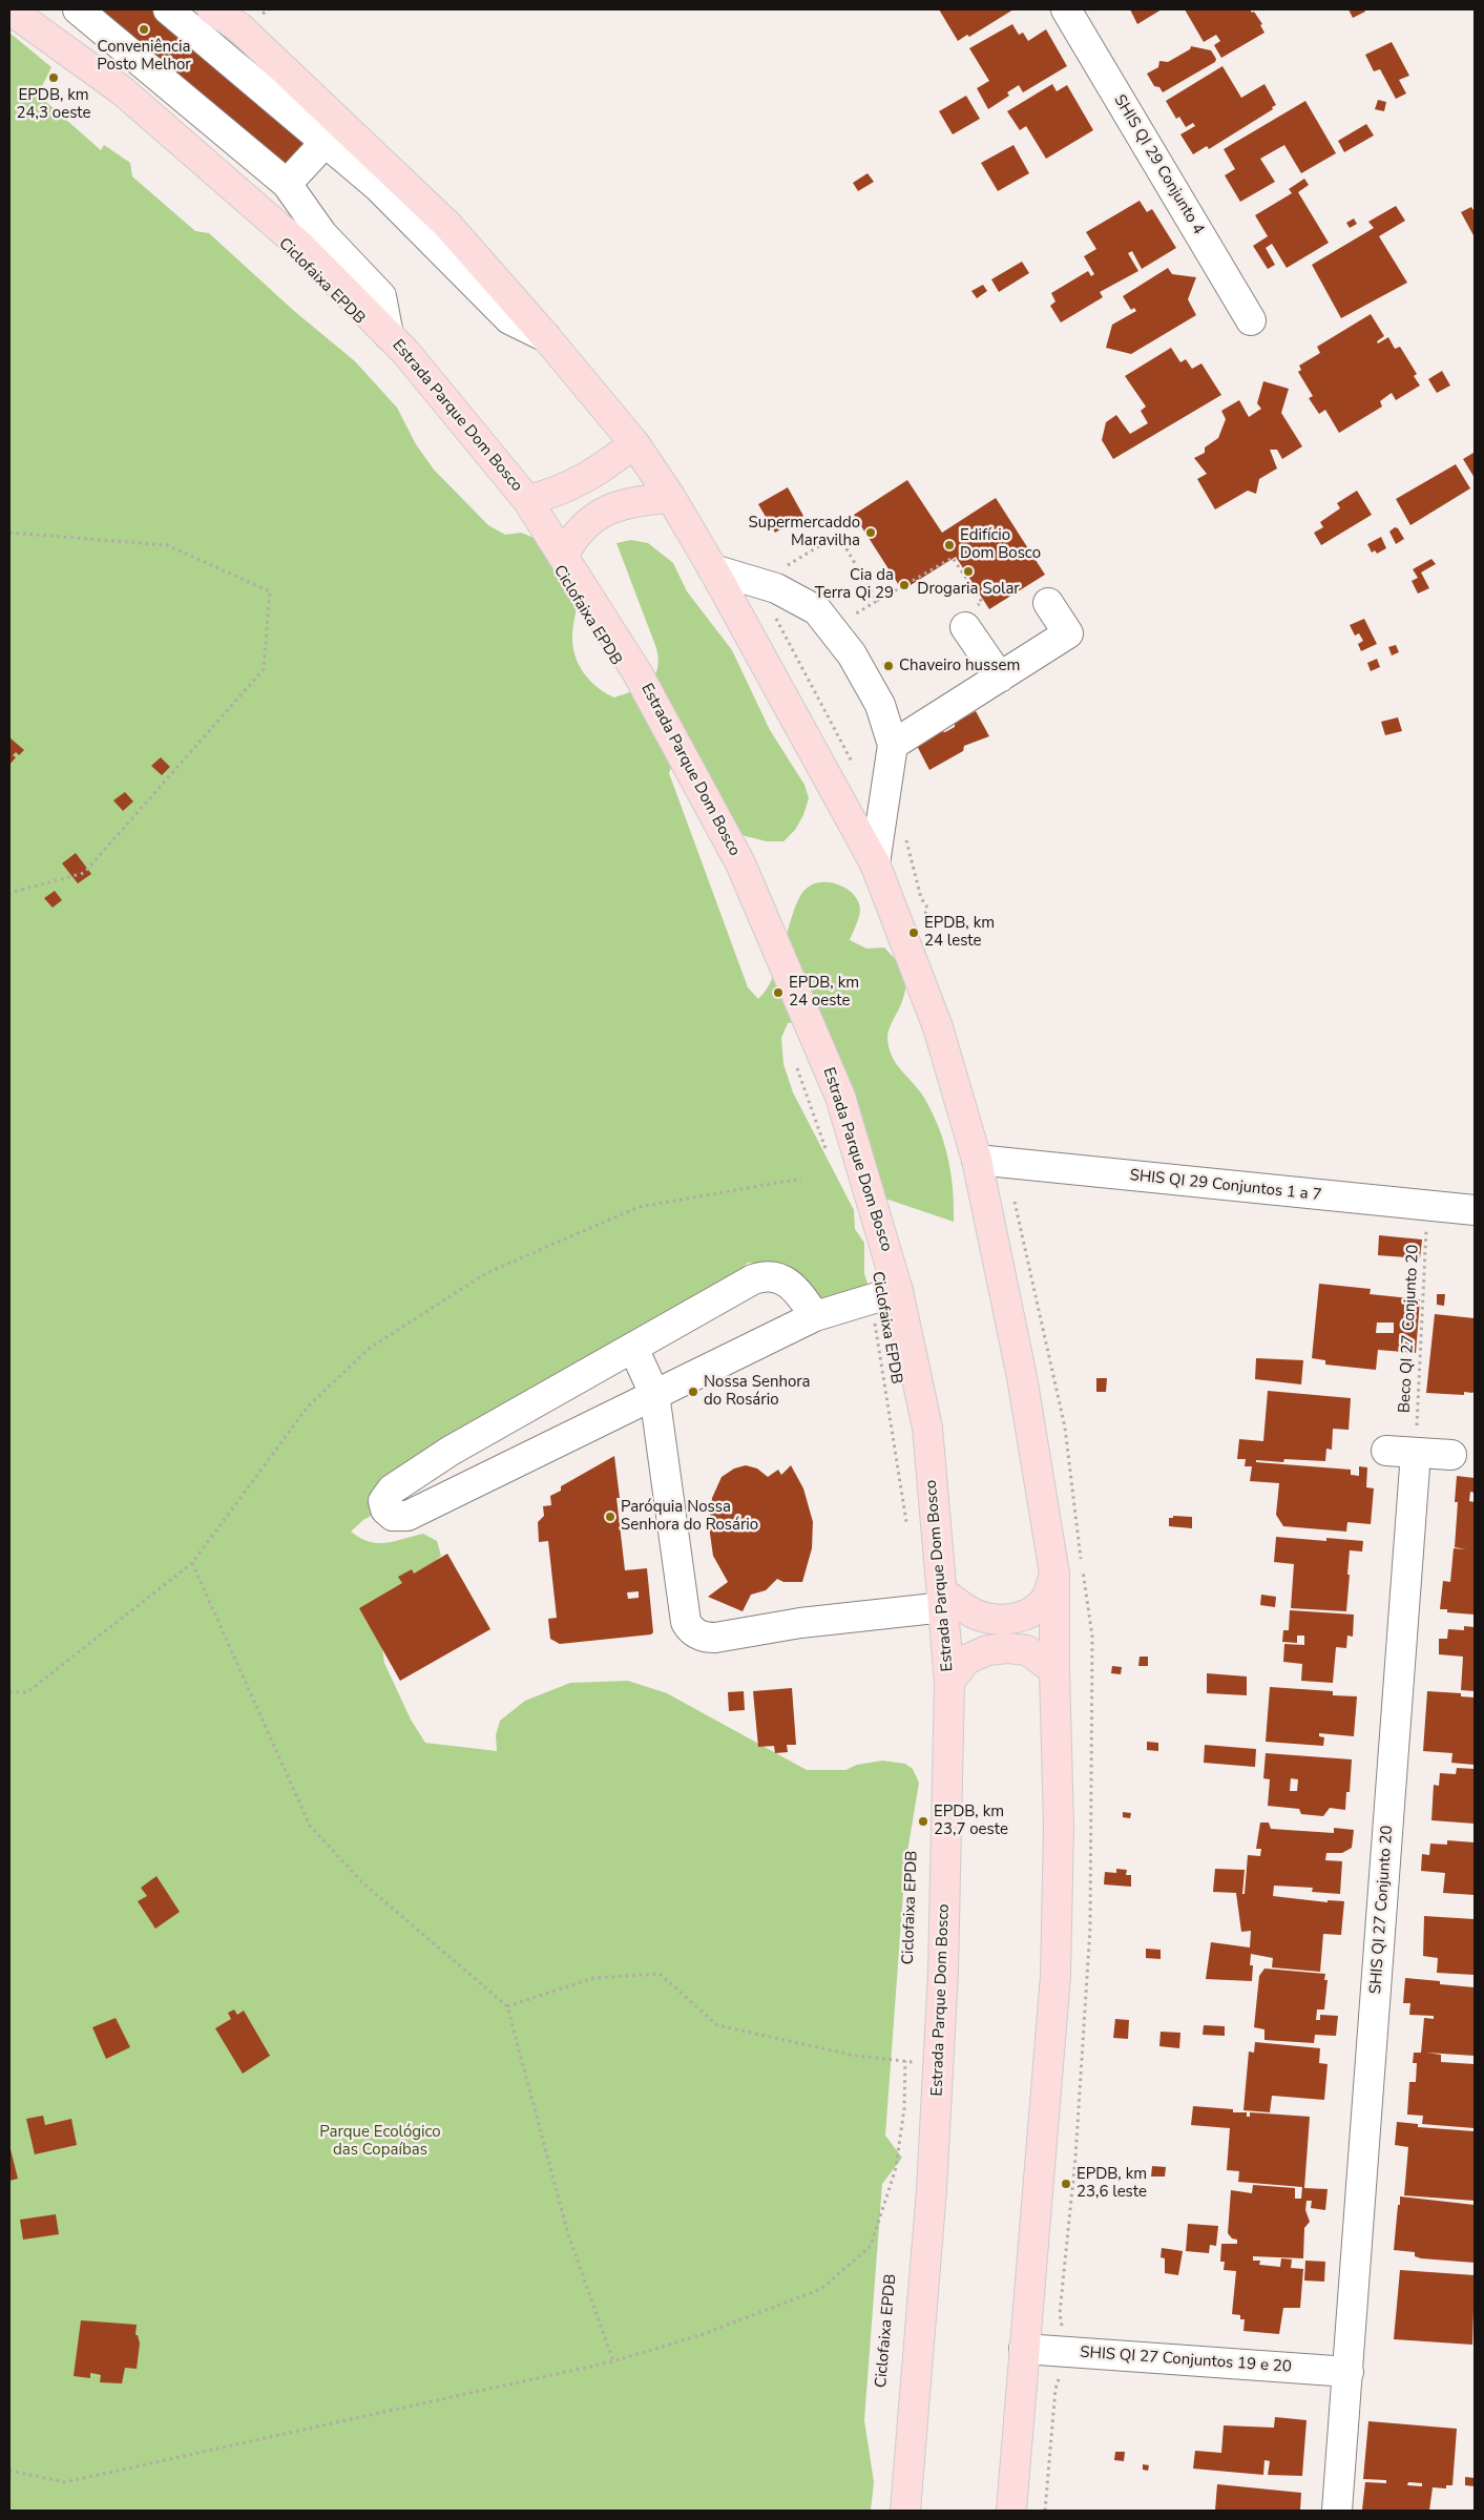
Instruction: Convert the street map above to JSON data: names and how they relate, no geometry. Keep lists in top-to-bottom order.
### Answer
{
  "streets": {
    "main road": ["Estrada Parque Dom Bosco"],
    "street": [
      "SHIS QI 29 Conjunto 4",
      "SHIS QI 29 Conjuntos 1 a 7",
      "SHIS QI 27 Conjunto 20",
      "SHIS QI 27 Conjuntos 19 e 20"
    ],
    "path": ["Ciclofaixa EPDB", "Beco QI 27 Conjunto 20"]
  },
  "crossings": [
    ["SHIS QI 29 Conjuntos 1 a 7", "Beco QI 27 Conjunto 20"],
    ["Beco QI 27 Conjunto 20", "SHIS QI 27 Conjunto 20"],
    ["SHIS QI 27 Conjunto 20", "SHIS QI 27 Conjuntos 19 e 20"]
  ],
  "parks": ["Parque Ecológico das Copaíbas"],
  "places": [
    "Conveniência Posto Melhor",
    "EPDB, km 24,3 oeste",
    "Supermercaddo Maravilha",
    "Edifício Dom Bosco",
    "Drogaria Solar",
    "Cia da Terra Qi 29",
    "Chaveiro hussem",
    "EPDB, km 24 leste",
    "EPDB, km 24 oeste",
    "Nossa Senhora do Rosário",
    "Paróquia Nossa Senhora do Rosário",
    "EPDB, km 23,7 oeste",
    "EPDB, km 23,6 leste"
  ]
}
